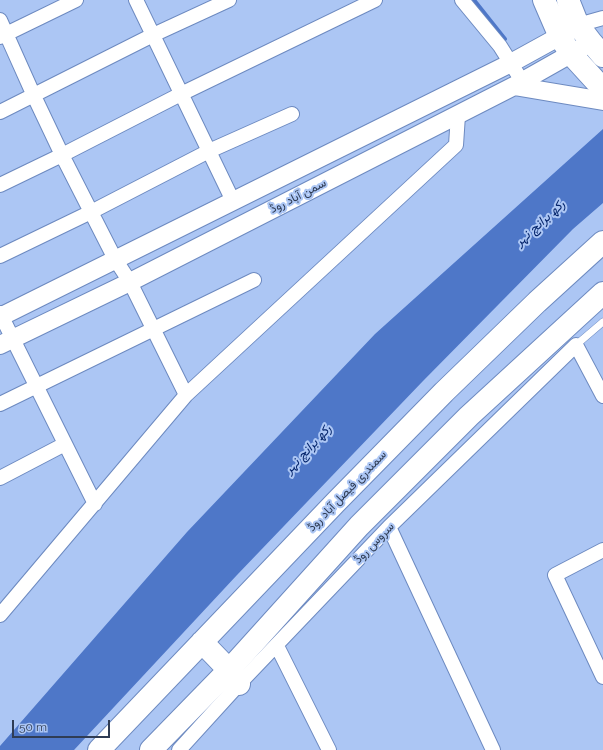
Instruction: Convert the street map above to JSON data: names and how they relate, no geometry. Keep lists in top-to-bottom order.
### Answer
{
  "streets": {
    "main road": ["سمندری فیصل آباد روڈ"],
    "street": ["سمن آباد روڈ", "سروس روڈ"]
  },
  "water": ["رکھ برانچ نہر"],
  "scale_bar": "50 m"
}
